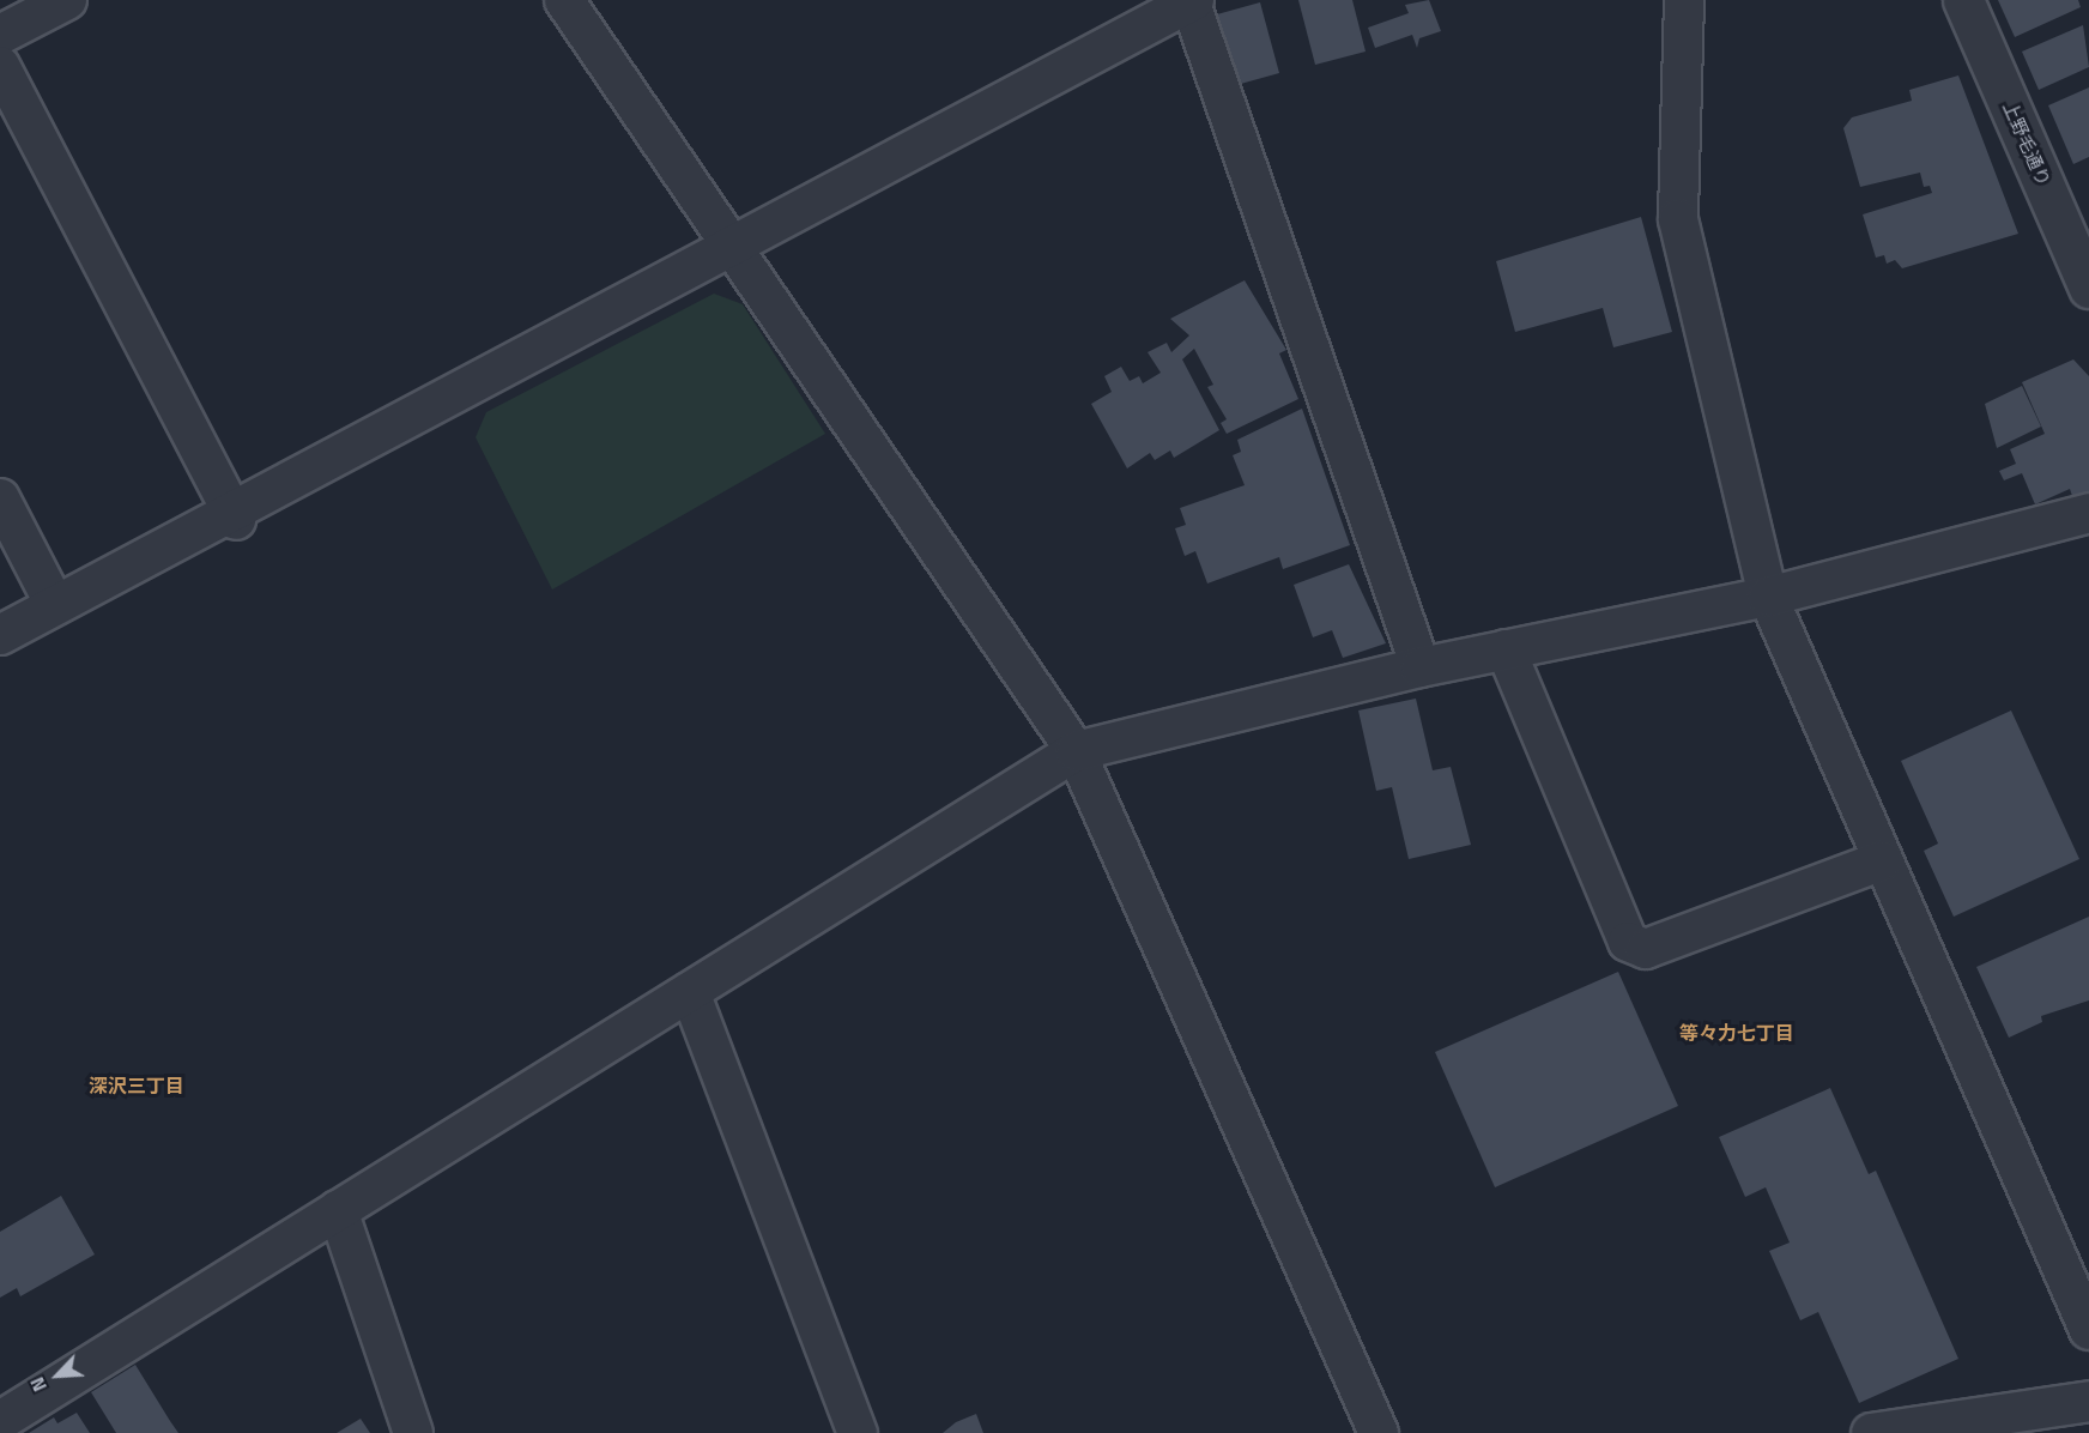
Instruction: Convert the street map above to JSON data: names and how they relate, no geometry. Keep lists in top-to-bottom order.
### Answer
{
  "streets": {
    "street": ["上野毛通り"]
  },
  "districts": ["等々力七丁目", "深沢三丁目"],
  "north": "bottom left"
}
